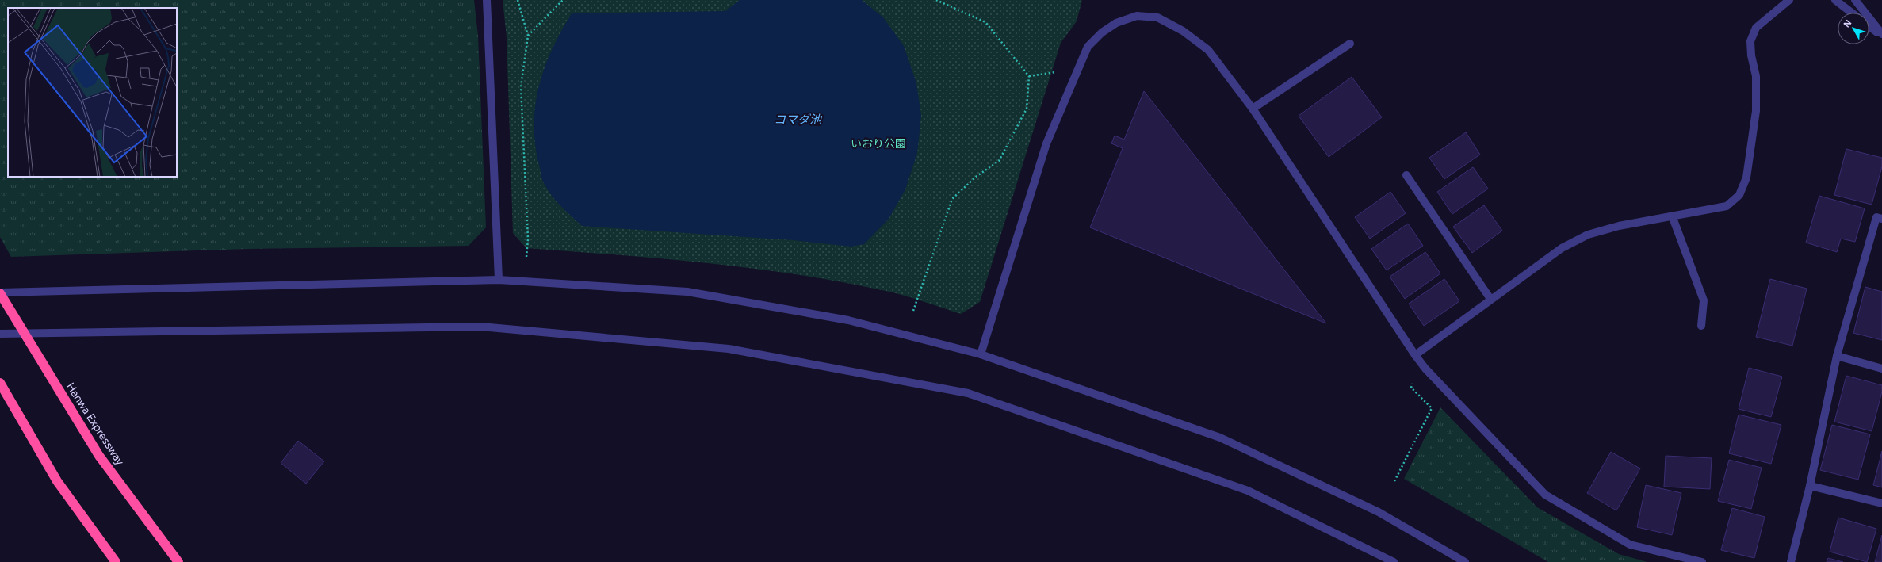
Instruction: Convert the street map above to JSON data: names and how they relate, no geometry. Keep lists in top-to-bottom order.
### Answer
{
  "streets": {
    "highway": ["Hanwa Expressway"]
  },
  "water": ["コマダ池"],
  "parks": ["いおり公園"],
  "north": "top left"
}
